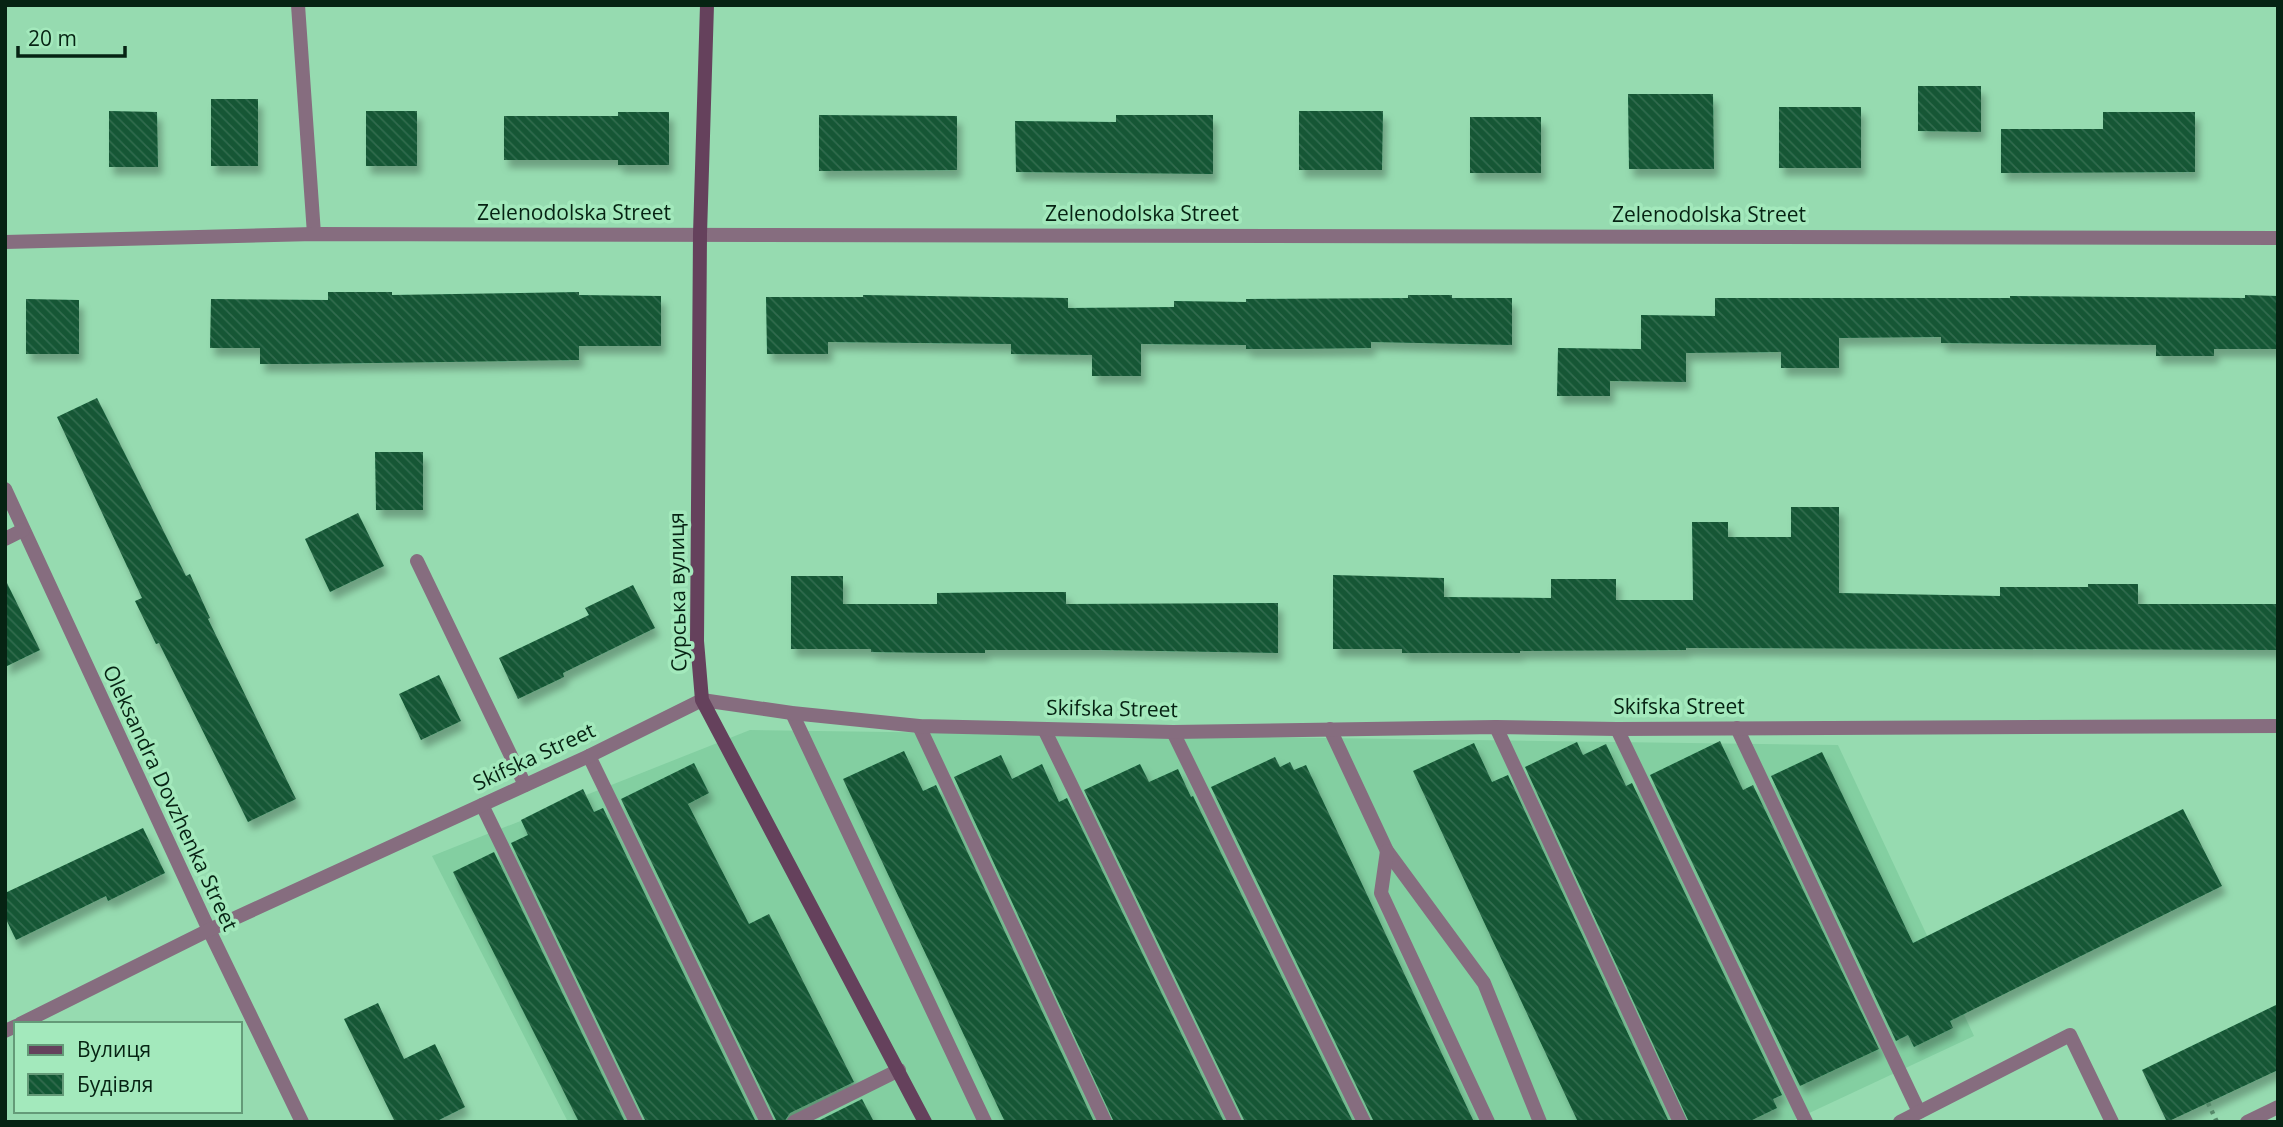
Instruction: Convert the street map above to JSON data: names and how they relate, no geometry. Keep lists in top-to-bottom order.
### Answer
{
  "streets": {
    "street": [
      "Zelenodolska Street",
      "Сурська вулиця",
      "Skifska Street",
      "Oleksandra Dovzhenka Street"
    ]
  },
  "crossings": [
    ["Zelenodolska Street", "Сурська вулиця"],
    ["Сурська вулиця", "Skifska Street"],
    ["Skifska Street", "Oleksandra Dovzhenka Street"]
  ],
  "legend": ["Вулиця", "Будівля"],
  "scale_bar": "20 m"
}
